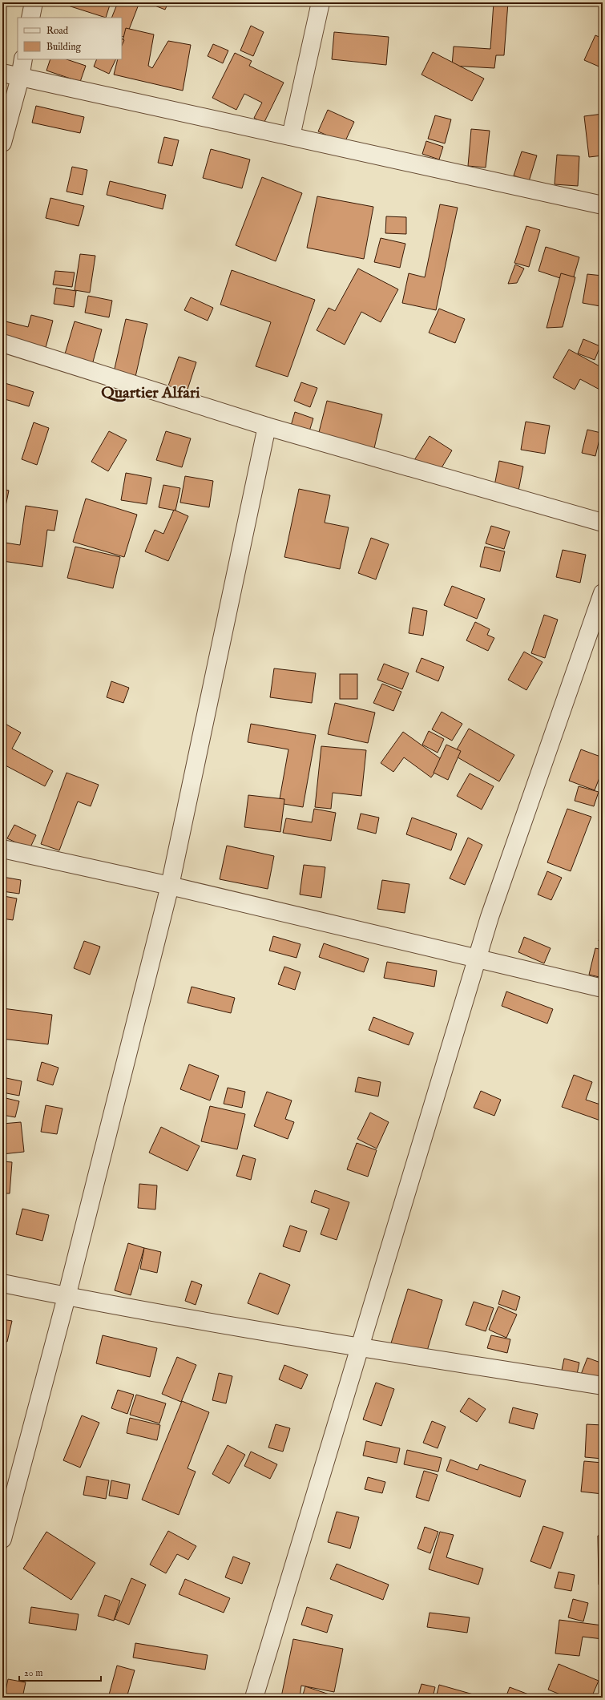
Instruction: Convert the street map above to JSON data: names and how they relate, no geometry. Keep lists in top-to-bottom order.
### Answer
{
  "districts": ["Quartier Alfari"],
  "legend": ["Road", "Building"],
  "scale_bar": "20 m"
}
